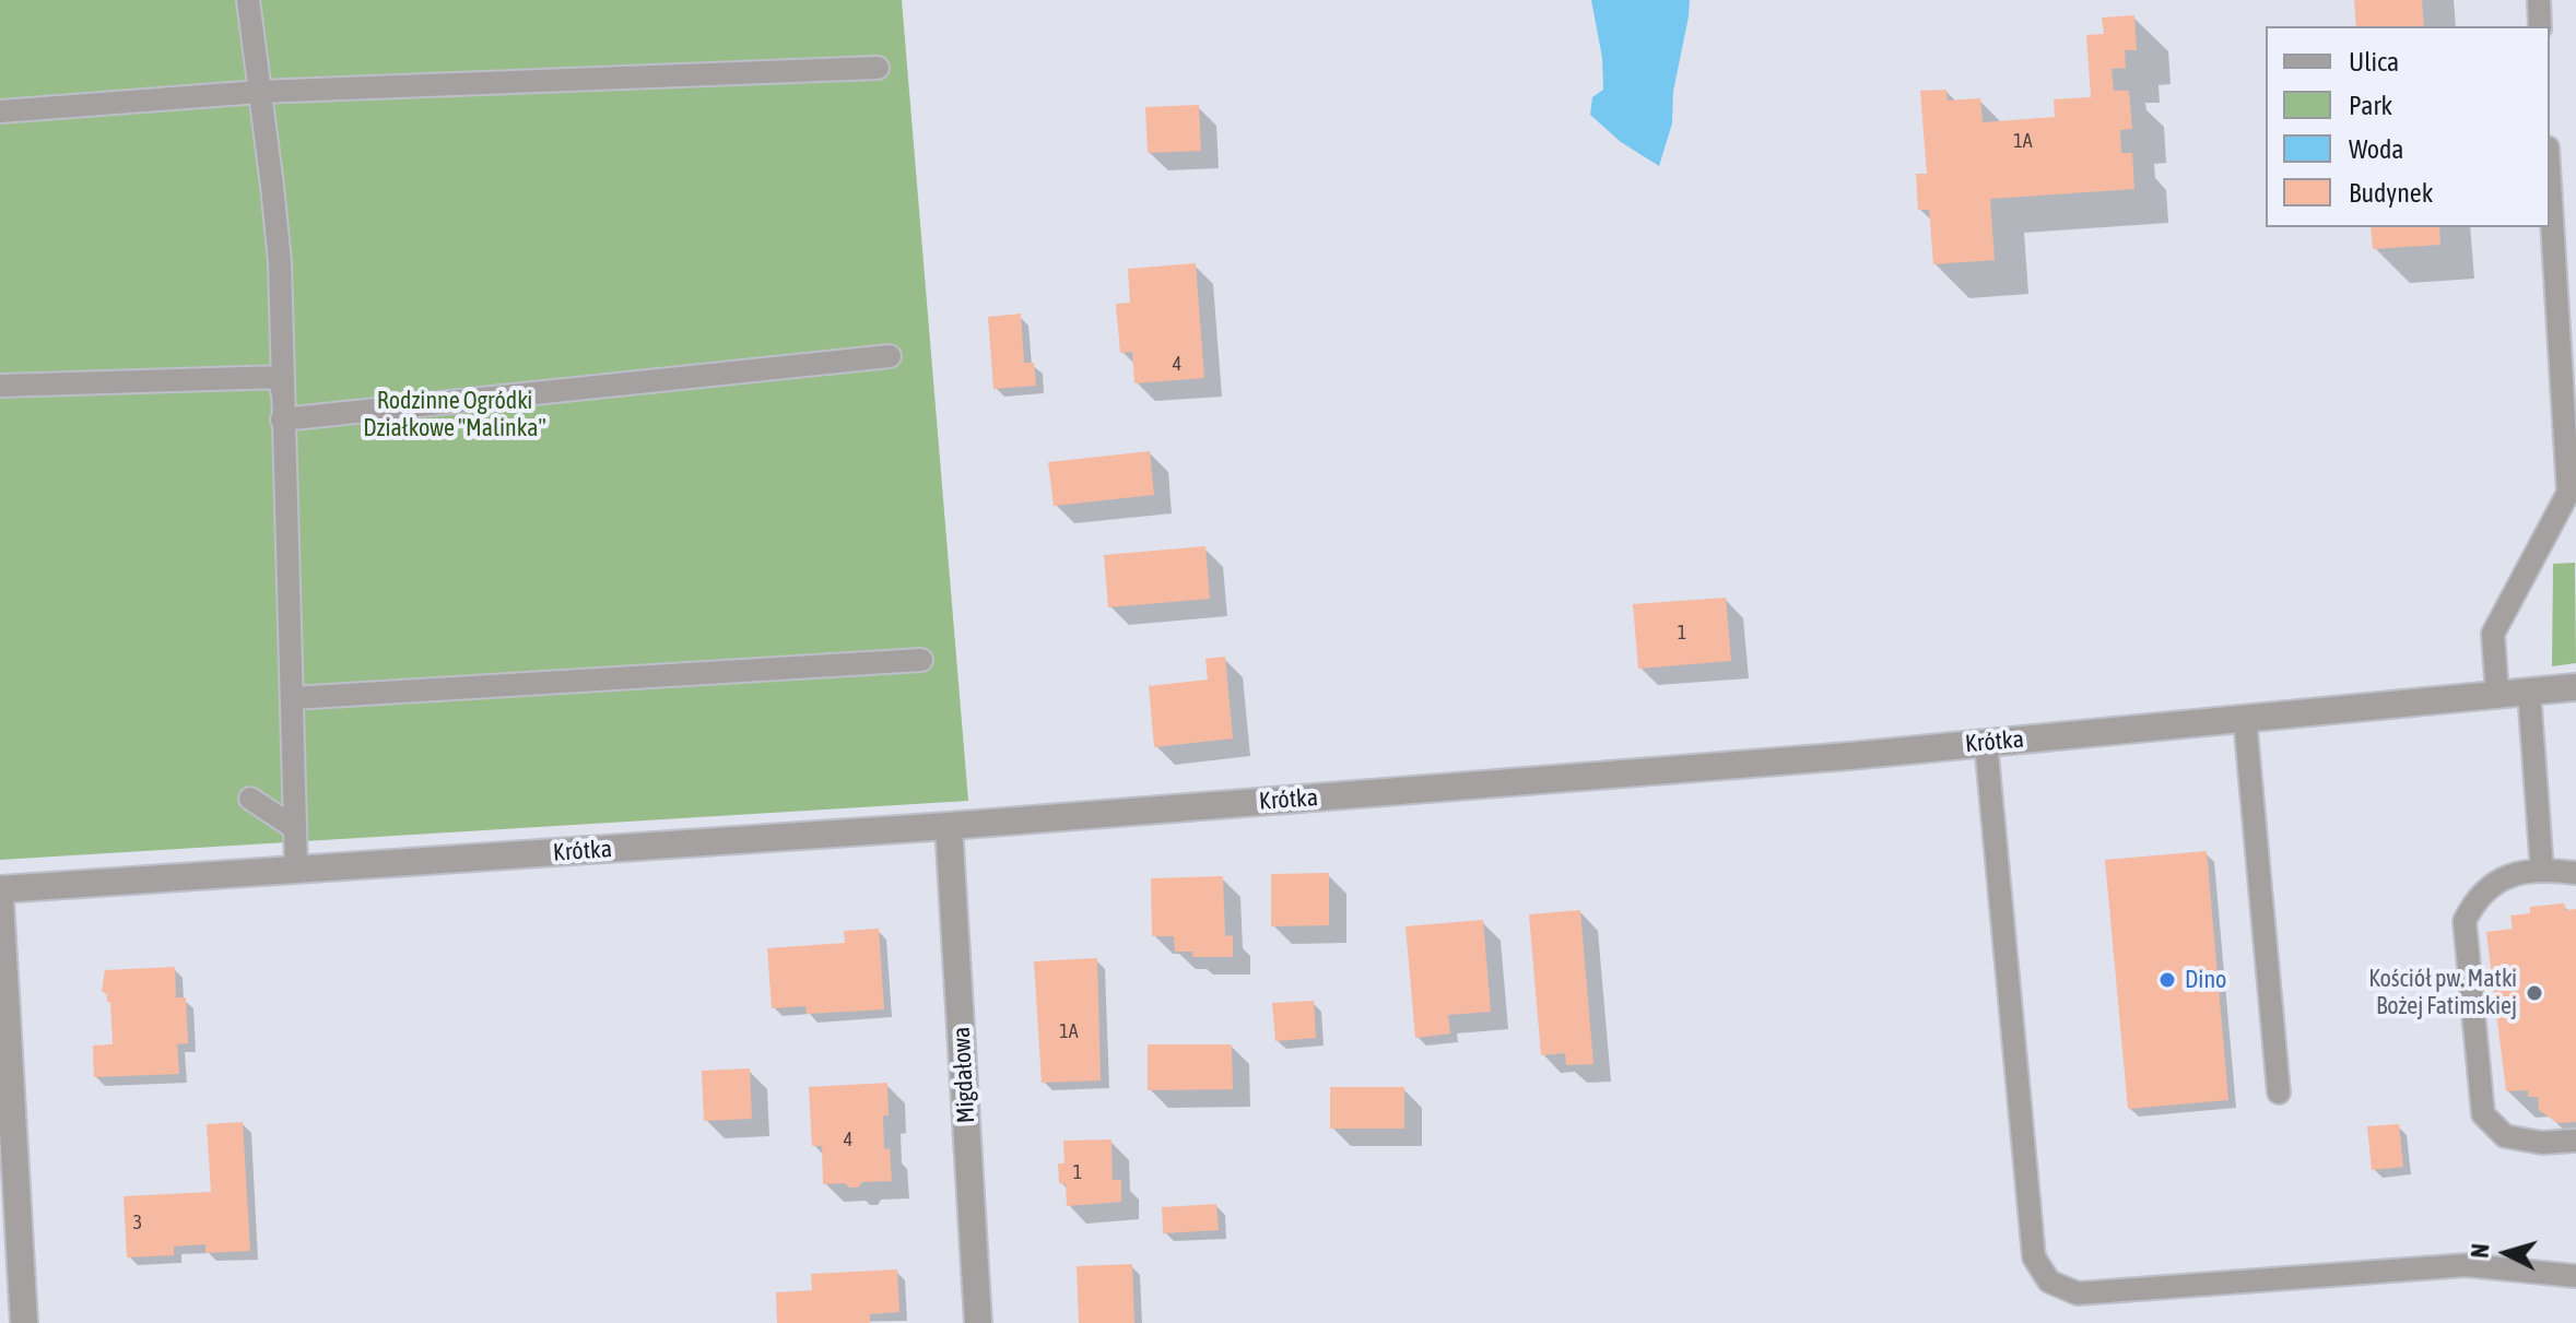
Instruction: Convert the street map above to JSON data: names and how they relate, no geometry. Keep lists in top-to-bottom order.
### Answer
{
  "streets": {
    "street": ["Krótka", "Migdałowa"]
  },
  "crossings": [
    ["Krótka", "Migdałowa"]
  ],
  "parks": ["Rodzinne Ogródki Działkowe \"Malinka\""],
  "places": ["Dino", "Kościół pw. Matki Bożej Fatimskiej"],
  "house_numbers": [
    "1A",
    "4",
    "1",
    "1A",
    "4",
    "1",
    "3"
  ],
  "legend": [
    "Ulica",
    "Park",
    "Woda",
    "Budynek"
  ],
  "north": "left"
}
